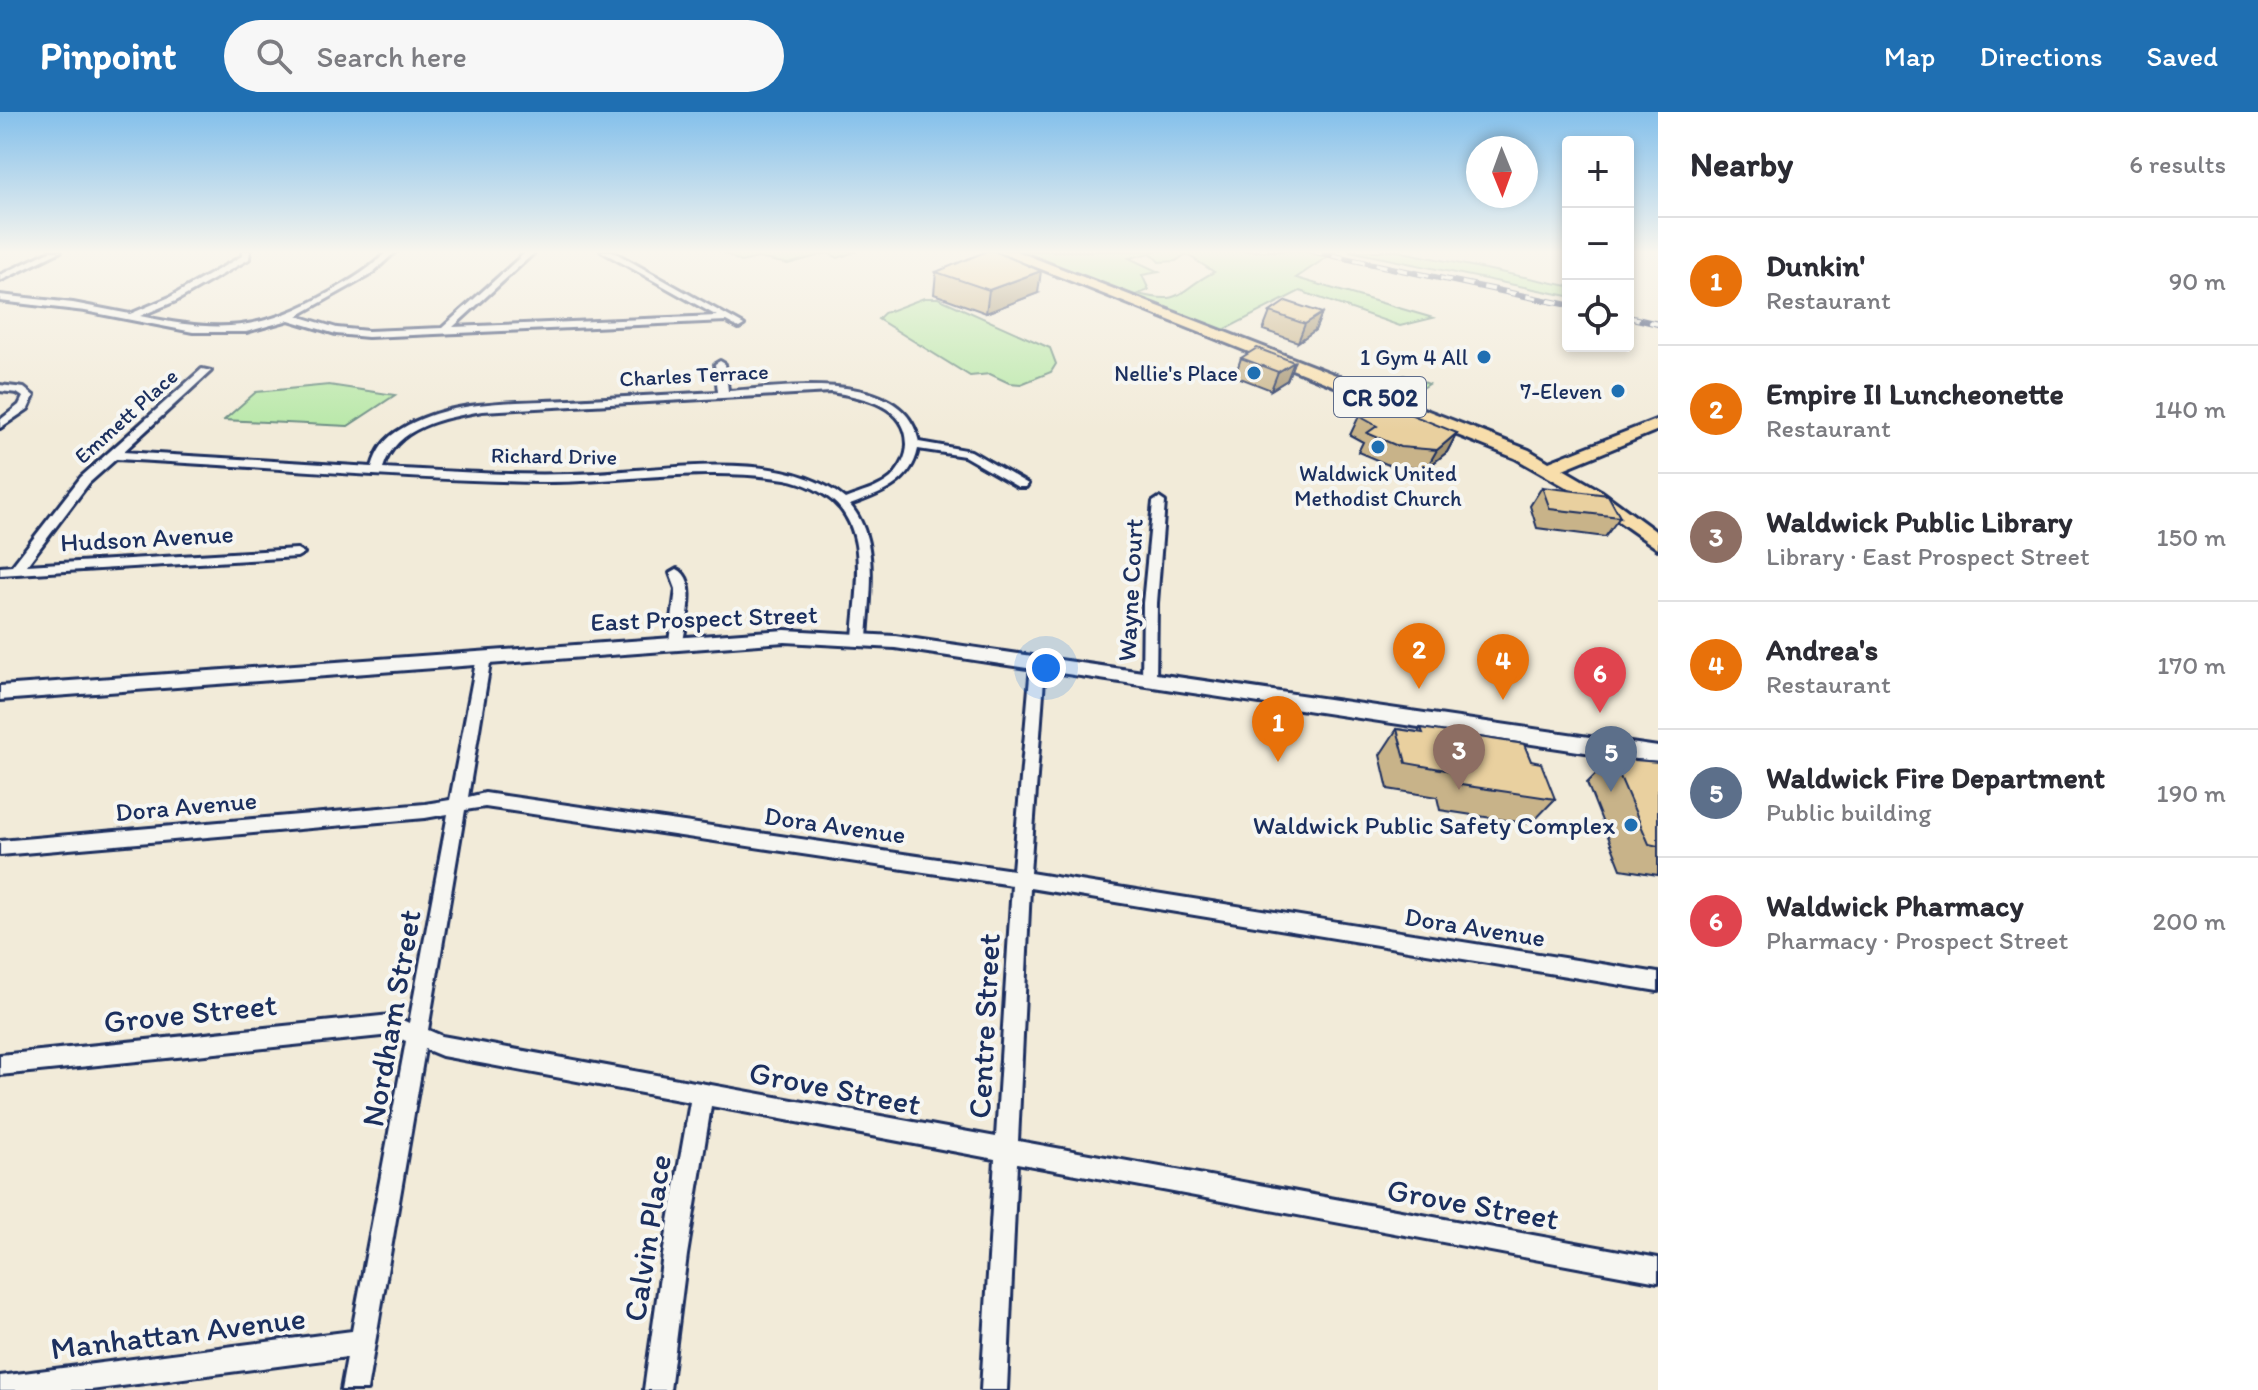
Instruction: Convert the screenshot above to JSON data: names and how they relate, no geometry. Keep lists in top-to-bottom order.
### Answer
{
  "streets": {
    "main road": ["CR 502"],
    "street": [
      "Charles Terrace",
      "Emmett Place",
      "Richard Drive",
      "Hudson Avenue",
      "Wayne Court",
      "East Prospect Street",
      "Dora Avenue",
      "Grove Street",
      "Nordham Street",
      "Centre Street",
      "Calvin Place",
      "Manhattan Avenue"
    ]
  },
  "crossings": [
    ["Charles Terrace", "Richard Drive"],
    ["Emmett Place", "Richard Drive"],
    ["Emmett Place", "Hudson Avenue"],
    ["Wayne Court", "East Prospect Street"],
    ["East Prospect Street", "Nordham Street"],
    ["East Prospect Street", "Centre Street"],
    ["Dora Avenue", "Nordham Street"],
    ["Dora Avenue", "Centre Street"],
    ["Grove Street", "Nordham Street"],
    ["Grove Street", "Centre Street"],
    ["Grove Street", "Calvin Place"],
    ["Nordham Street", "Manhattan Avenue"]
  ],
  "places": [
    "1 Gym 4 All",
    "Nellie's Place",
    "7-Eleven",
    "Waldwick United Methodist Church",
    "Waldwick Public Safety Complex"
  ],
  "north": "bottom",
  "page": {
    "header": "Pinpoint",
    "search": "Search here",
    "nav": ["Map", "Directions", "Saved"],
    "heading": ["Nearby", "6 results"],
    "map_buttons": ["+", "−"],
    "list": [
      {
        "mark": "1",
        "name": "Dunkin'",
        "note": "Restaurant",
        "value": "90 m"
      },
      {
        "mark": "2",
        "name": "Empire II Luncheonette",
        "note": "Restaurant",
        "value": "140 m"
      },
      {
        "mark": "3",
        "name": "Waldwick Public Library",
        "note": "Library · East Prospect Street",
        "value": "150 m"
      },
      {
        "mark": "4",
        "name": "Andrea's",
        "note": "Restaurant",
        "value": "170 m"
      },
      {
        "mark": "5",
        "name": "Waldwick Fire Department",
        "note": "Public building",
        "value": "190 m"
      },
      {
        "mark": "6",
        "name": "Waldwick Pharmacy",
        "note": "Pharmacy · Prospect Street",
        "value": "200 m"
      }
    ],
    "pins": [
      "2",
      "4",
      "6",
      "1",
      "3",
      "5"
    ]
  }
}
